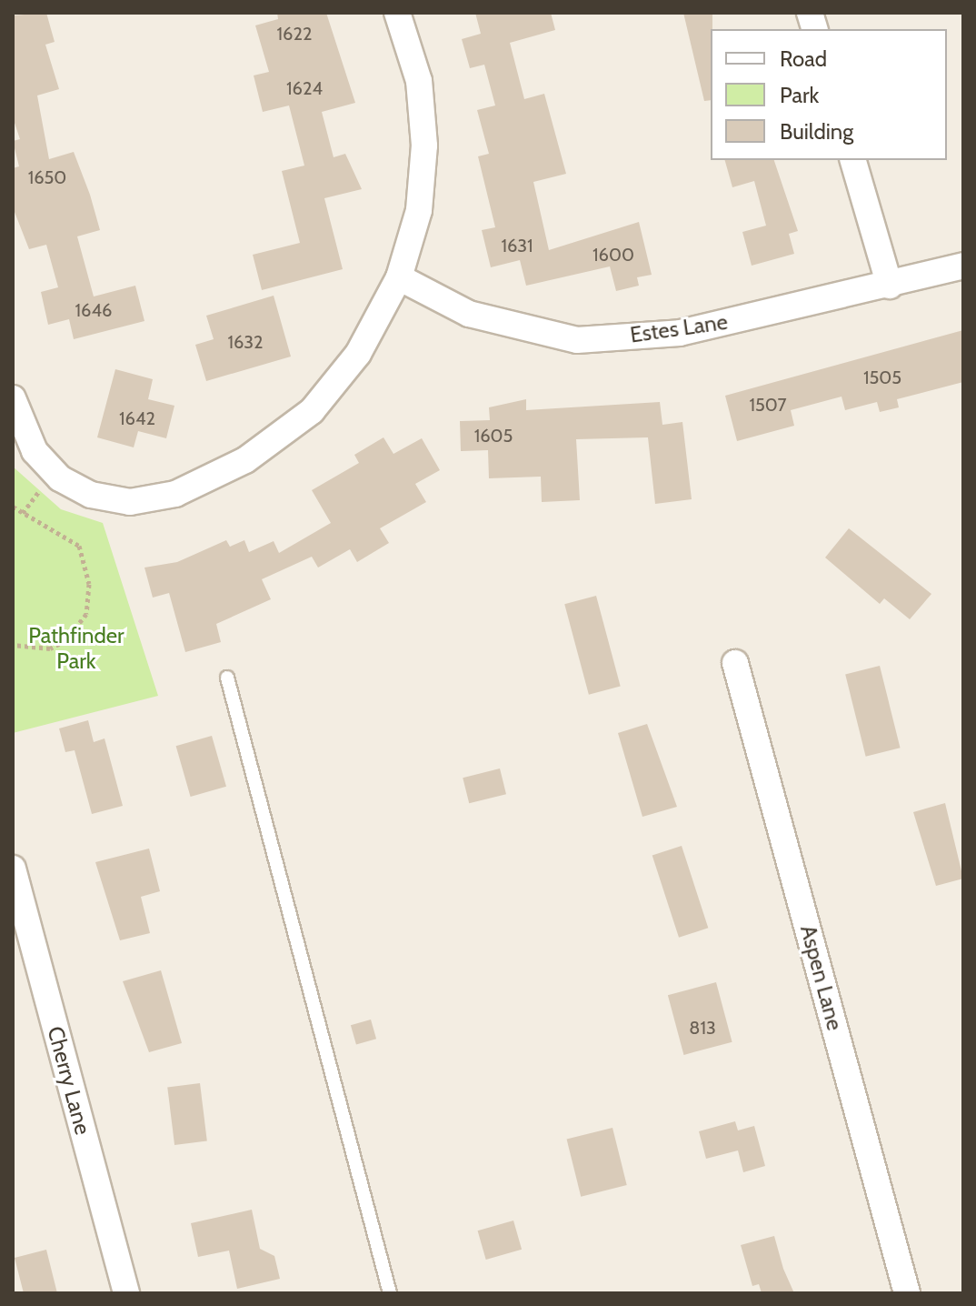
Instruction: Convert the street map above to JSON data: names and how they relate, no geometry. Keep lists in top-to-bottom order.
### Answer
{
  "streets": {
    "street": ["Estes Lane", "Aspen Lane", "Cherry Lane"]
  },
  "parks": ["Pathfinder Park"],
  "house_numbers": [
    "1622",
    "1624",
    "1650",
    "1631",
    "1600",
    "1646",
    "1632",
    "1505",
    "1507",
    "1642",
    "1605",
    "813"
  ],
  "legend": ["Road", "Park", "Building"]
}
